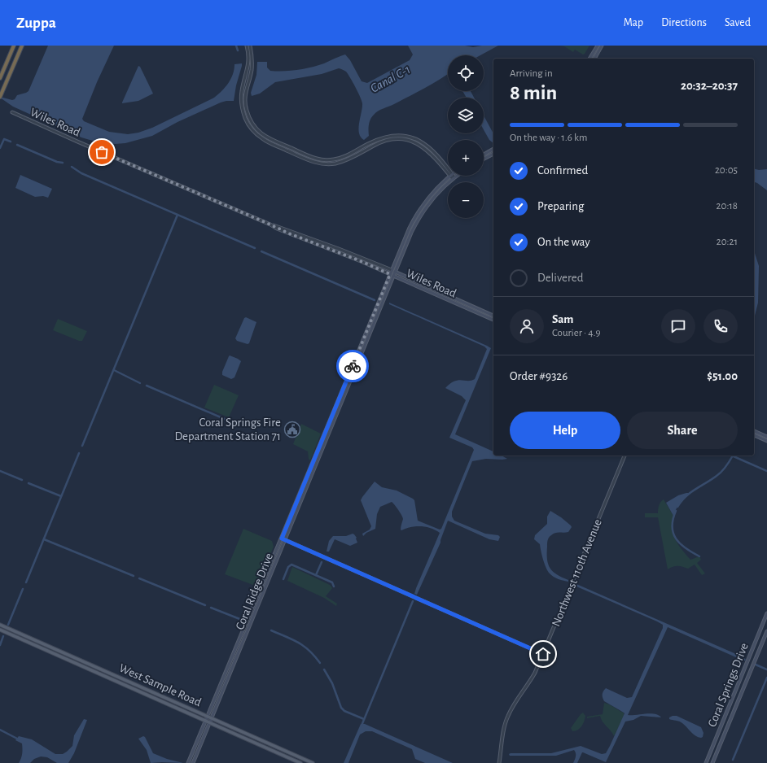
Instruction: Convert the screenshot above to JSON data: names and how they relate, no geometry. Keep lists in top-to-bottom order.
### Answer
{
  "streets": {
    "main road": [
      "Wiles Road",
      "Coral Ridge Drive",
      "West Sample Road",
      "Coral Springs Drive"
    ],
    "street": ["Northwest 110th Avenue"]
  },
  "crossings": [
    ["Wiles Road", "Coral Ridge Drive"],
    ["Coral Ridge Drive", "West Sample Road"]
  ],
  "water": ["Canal C-1"],
  "places": {
    "public building": ["Coral Springs Fire Department Station 71"]
  },
  "page": {
    "header": "Zuppa",
    "nav": ["Map", "Directions", "Saved"],
    "map_buttons": ["+", "−"],
    "heading": ["8 min", "Arriving in", "20:32–20:37"],
    "panel": [
      "Sam",
      "Courier · 4.9",
      "Order #9326",
      "$51.00"
    ],
    "bar": "On the way · 1.6 km",
    "list": [
      ["Confirmed", "20:05"],
      ["Preparing", "20:18"],
      ["On the way", "20:21"],
      "Delivered"
    ],
    "buttons": ["Help", "Share"]
  }
}
